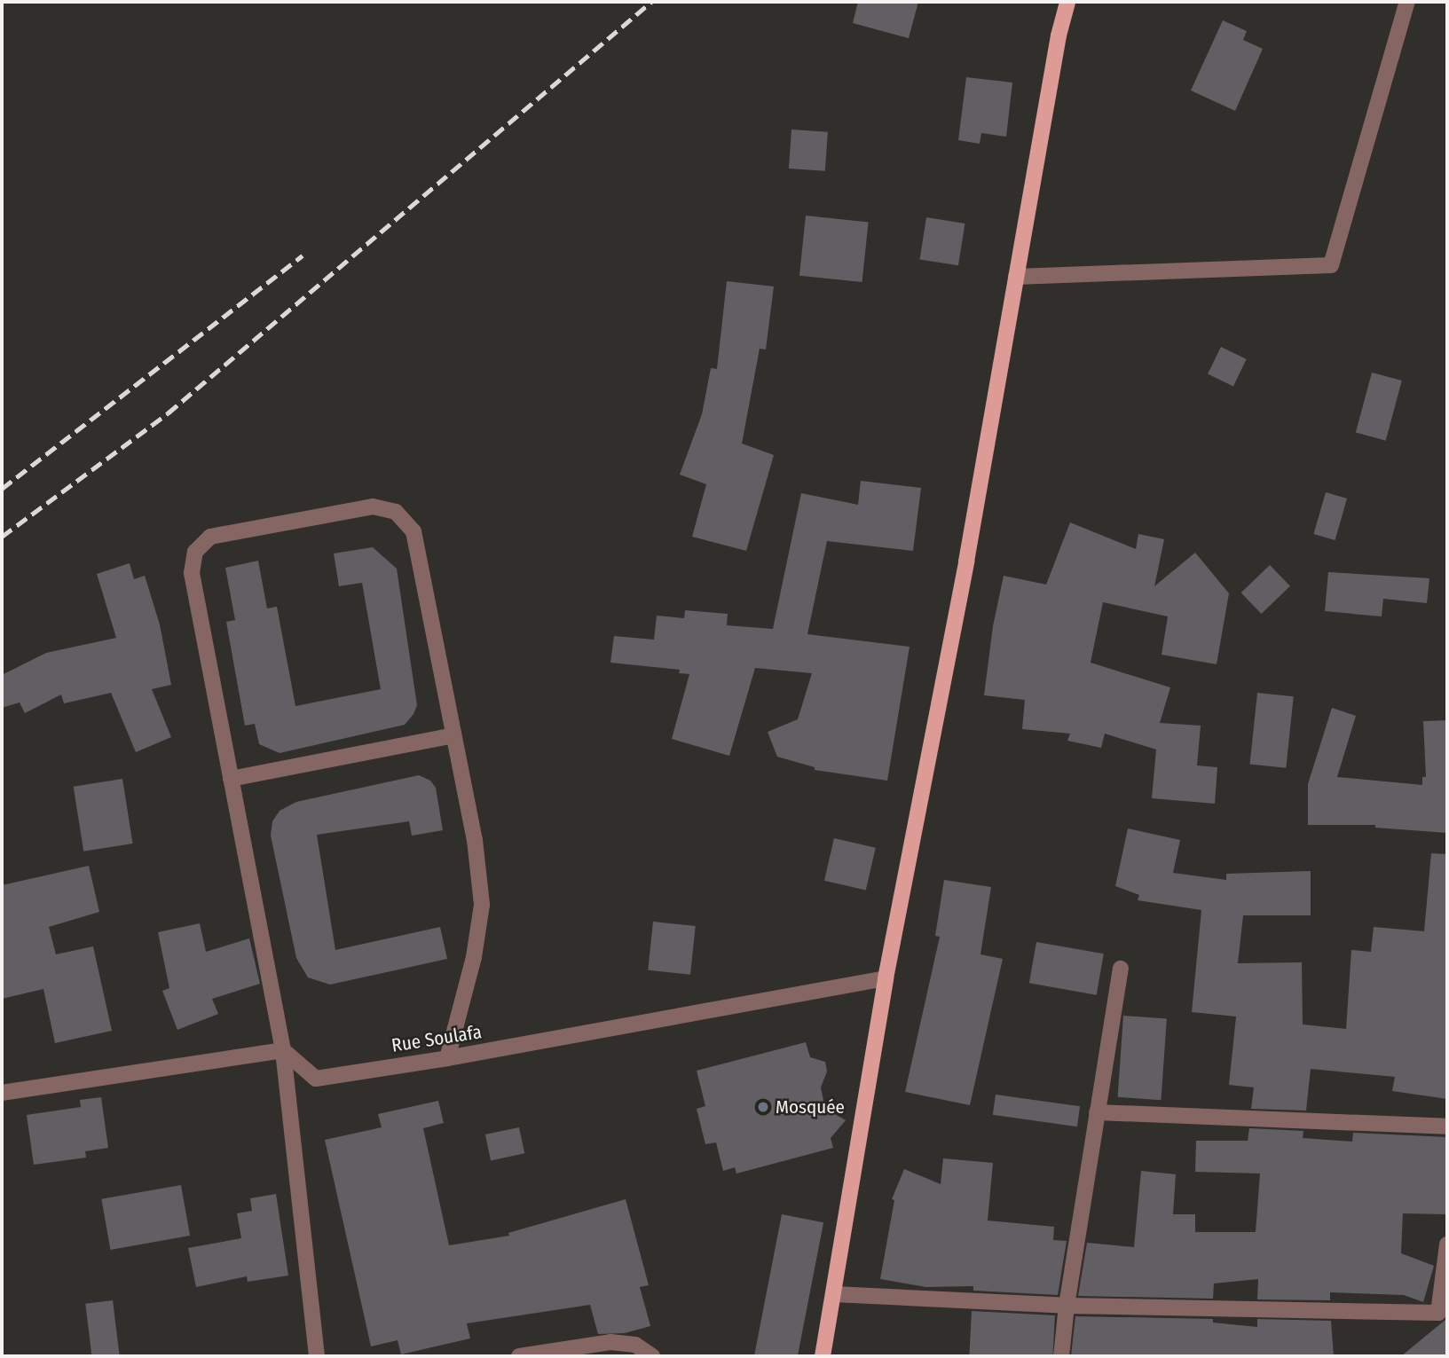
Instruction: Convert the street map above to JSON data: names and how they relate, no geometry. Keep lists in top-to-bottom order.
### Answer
{
  "streets": {
    "street": ["Rue Soulafa"]
  },
  "places": ["Mosquée"]
}
